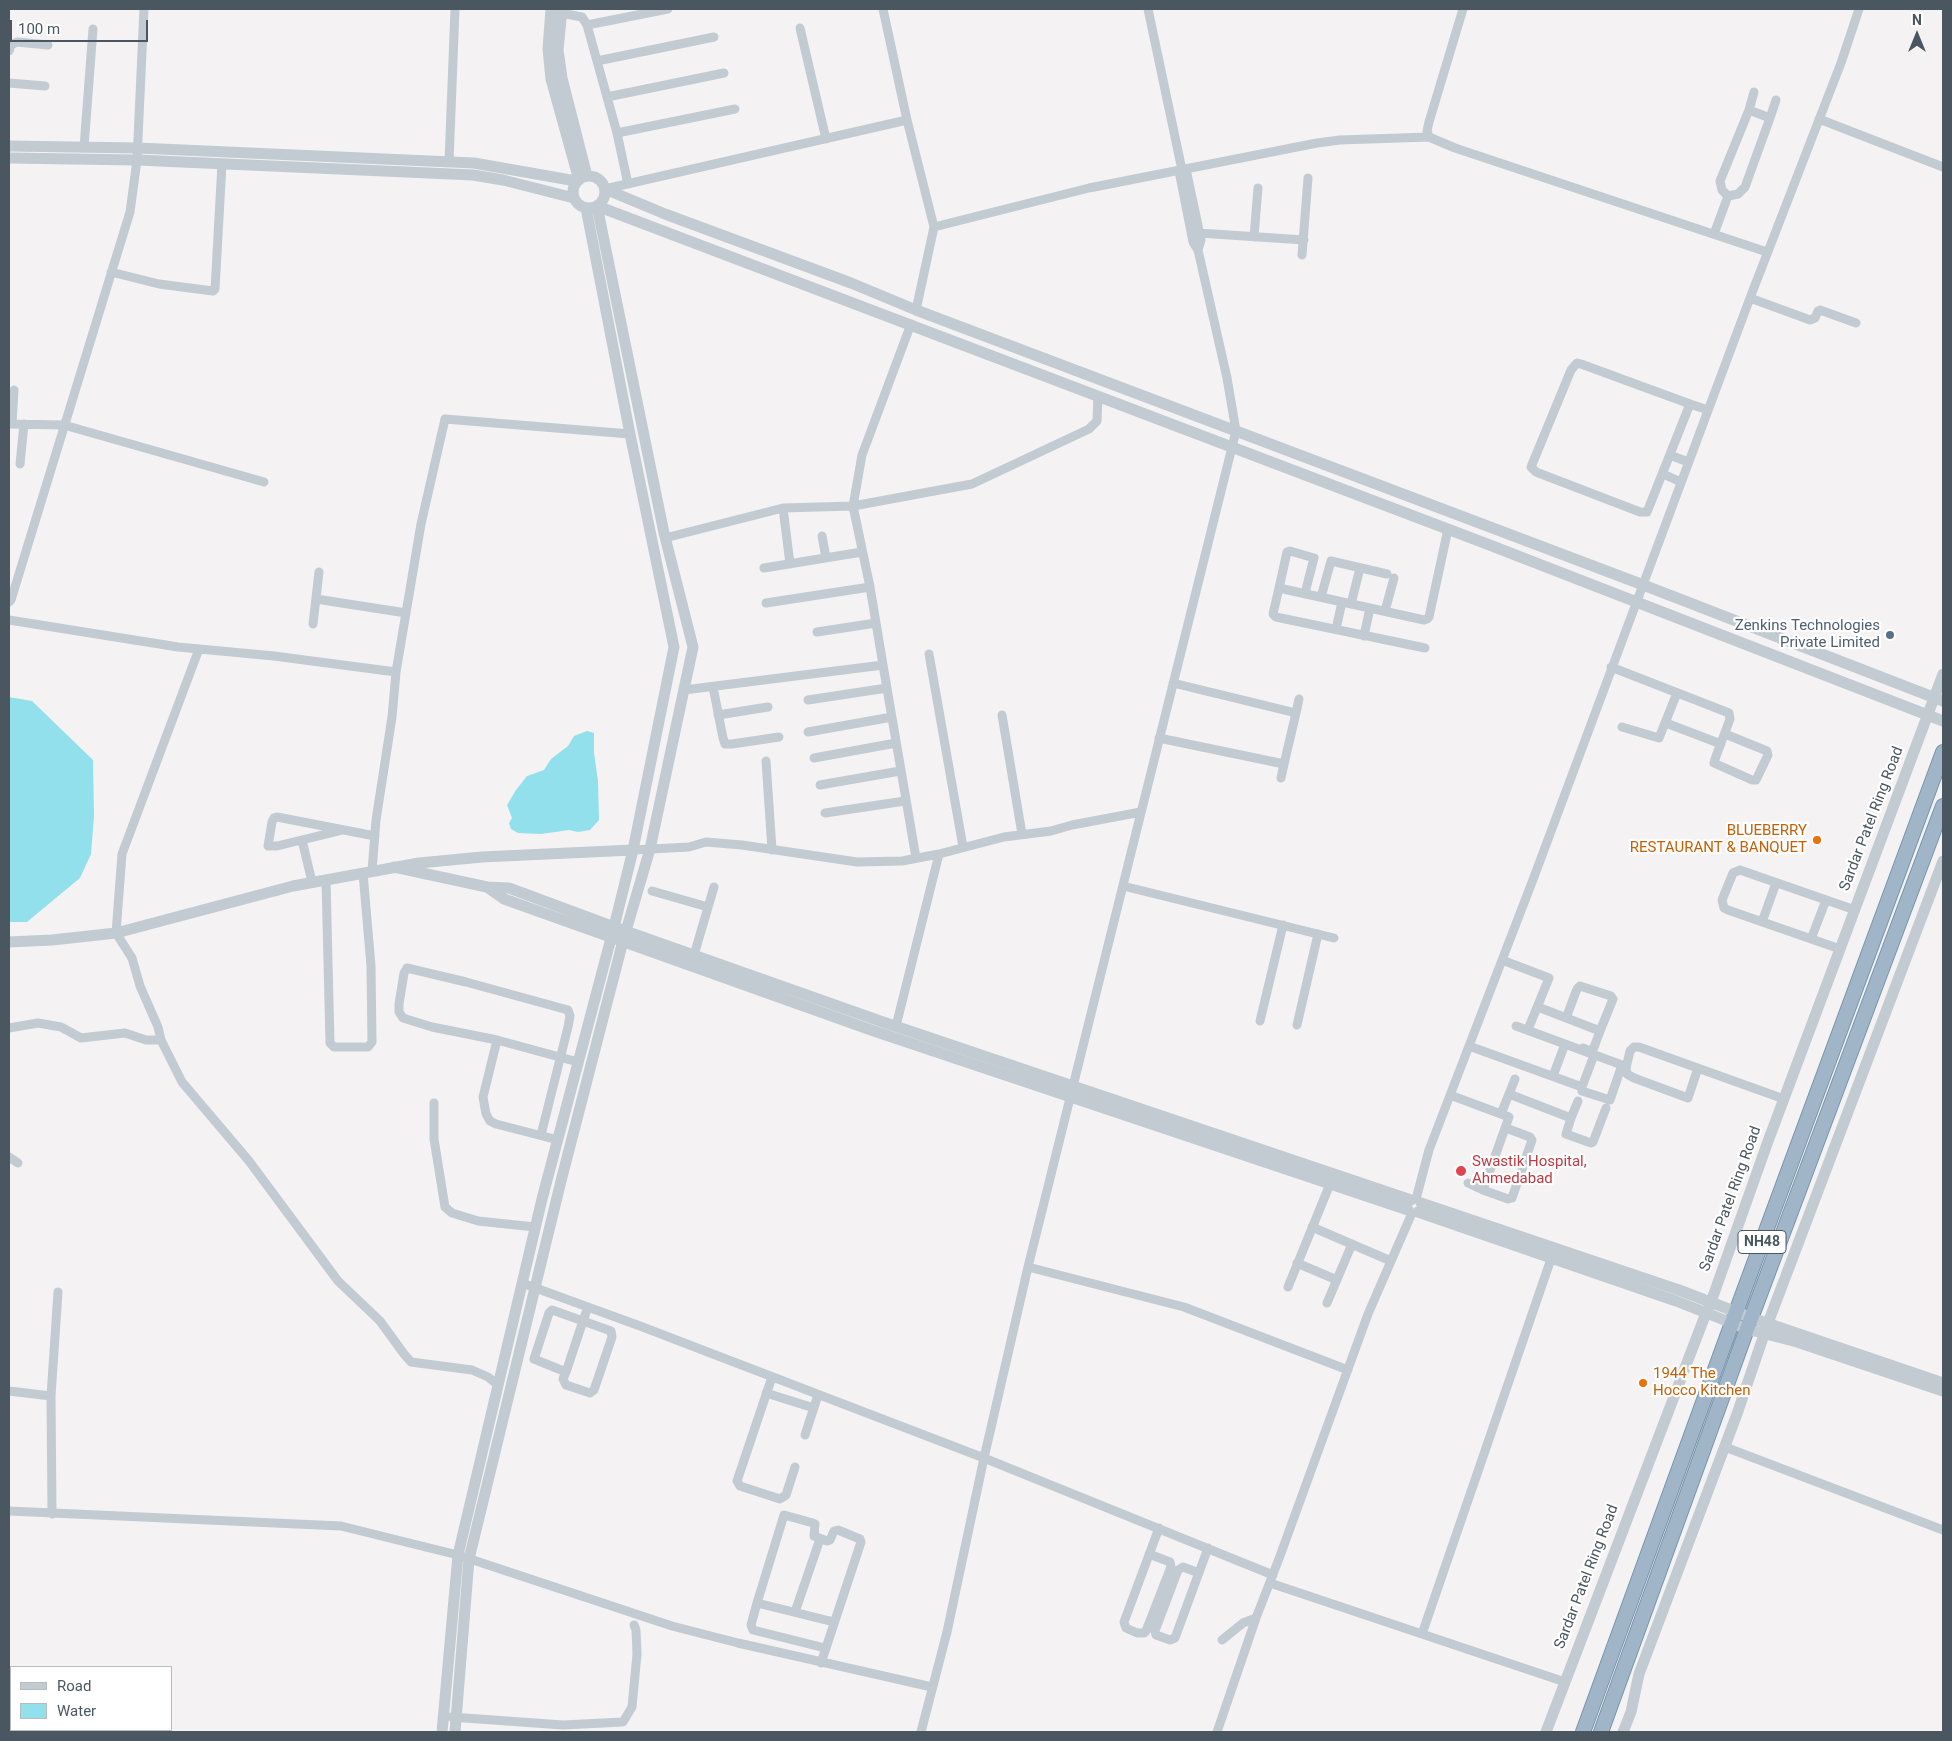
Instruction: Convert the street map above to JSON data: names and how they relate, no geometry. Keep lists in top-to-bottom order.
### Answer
{
  "streets": {
    "highway": ["NH48"],
    "street": ["Sardar Patel Ring Road"]
  },
  "places": [
    "Zenkins Technologies Private Limited",
    "BLUEBERRY RESTAURANT & BANQUET",
    "Swastik Hospital, Ahmedabad",
    "1944 The Hocco Kitchen"
  ],
  "legend": ["Road", "Water"],
  "scale_bar": "100 m",
  "north": "top"
}
